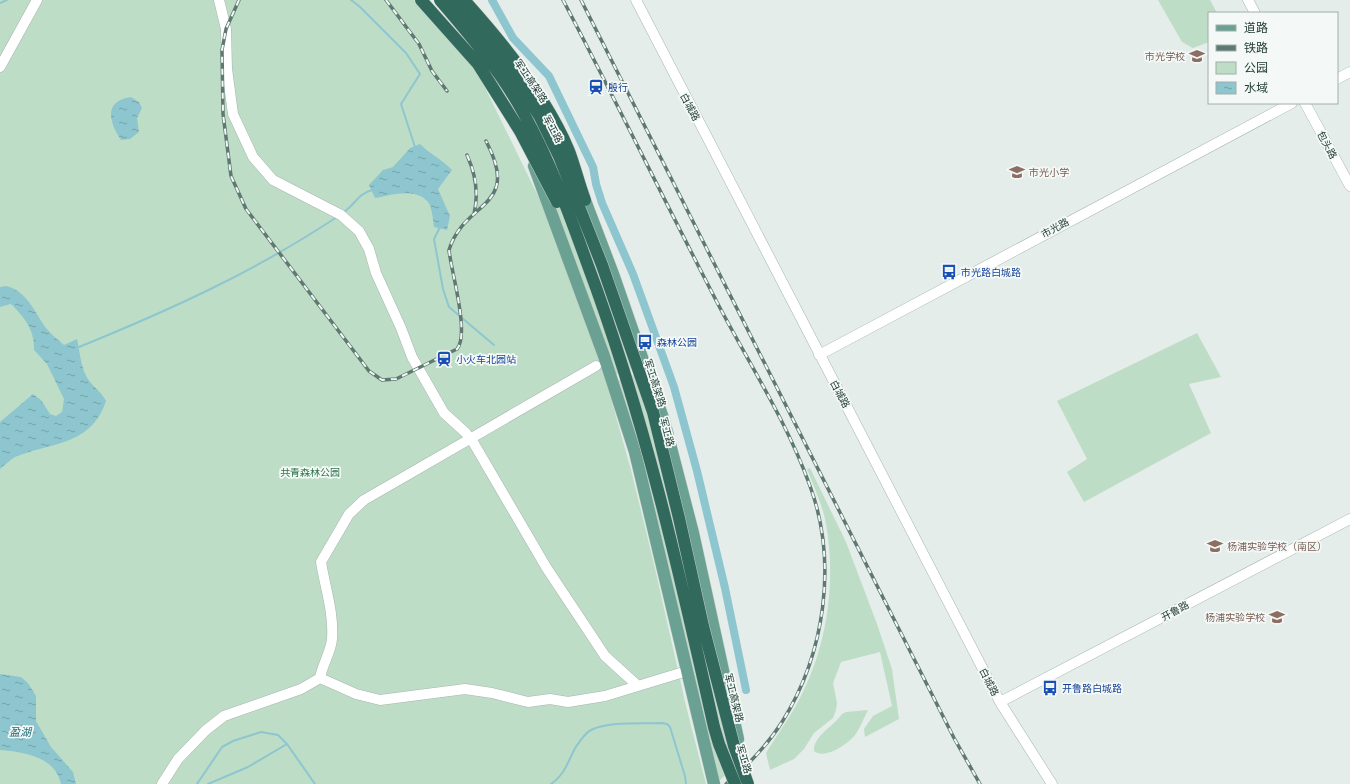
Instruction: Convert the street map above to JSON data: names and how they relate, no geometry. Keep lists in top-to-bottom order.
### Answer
{
  "streets": {
    "highway": ["军工高架路"],
    "main road": ["军工路"],
    "street": [
      "白城路",
      "包头路",
      "市光路",
      "开鲁路"
    ]
  },
  "crossings": [
    ["白城路", "市光路"],
    ["白城路", "开鲁路"]
  ],
  "water": ["盈湖"],
  "parks": ["共青森林公园"],
  "places": {
    "school or university": [
      "市光学校",
      "市光小学",
      "杨浦实验学校（南区）",
      "杨浦实验学校"
    ],
    "station": ["殷行", "小火车北园站"],
    "bus stop": ["市光路白城路", "森林公园", "开鲁路白城路"]
  },
  "legend": [
    "道路",
    "铁路",
    "公园",
    "水域"
  ]
}
